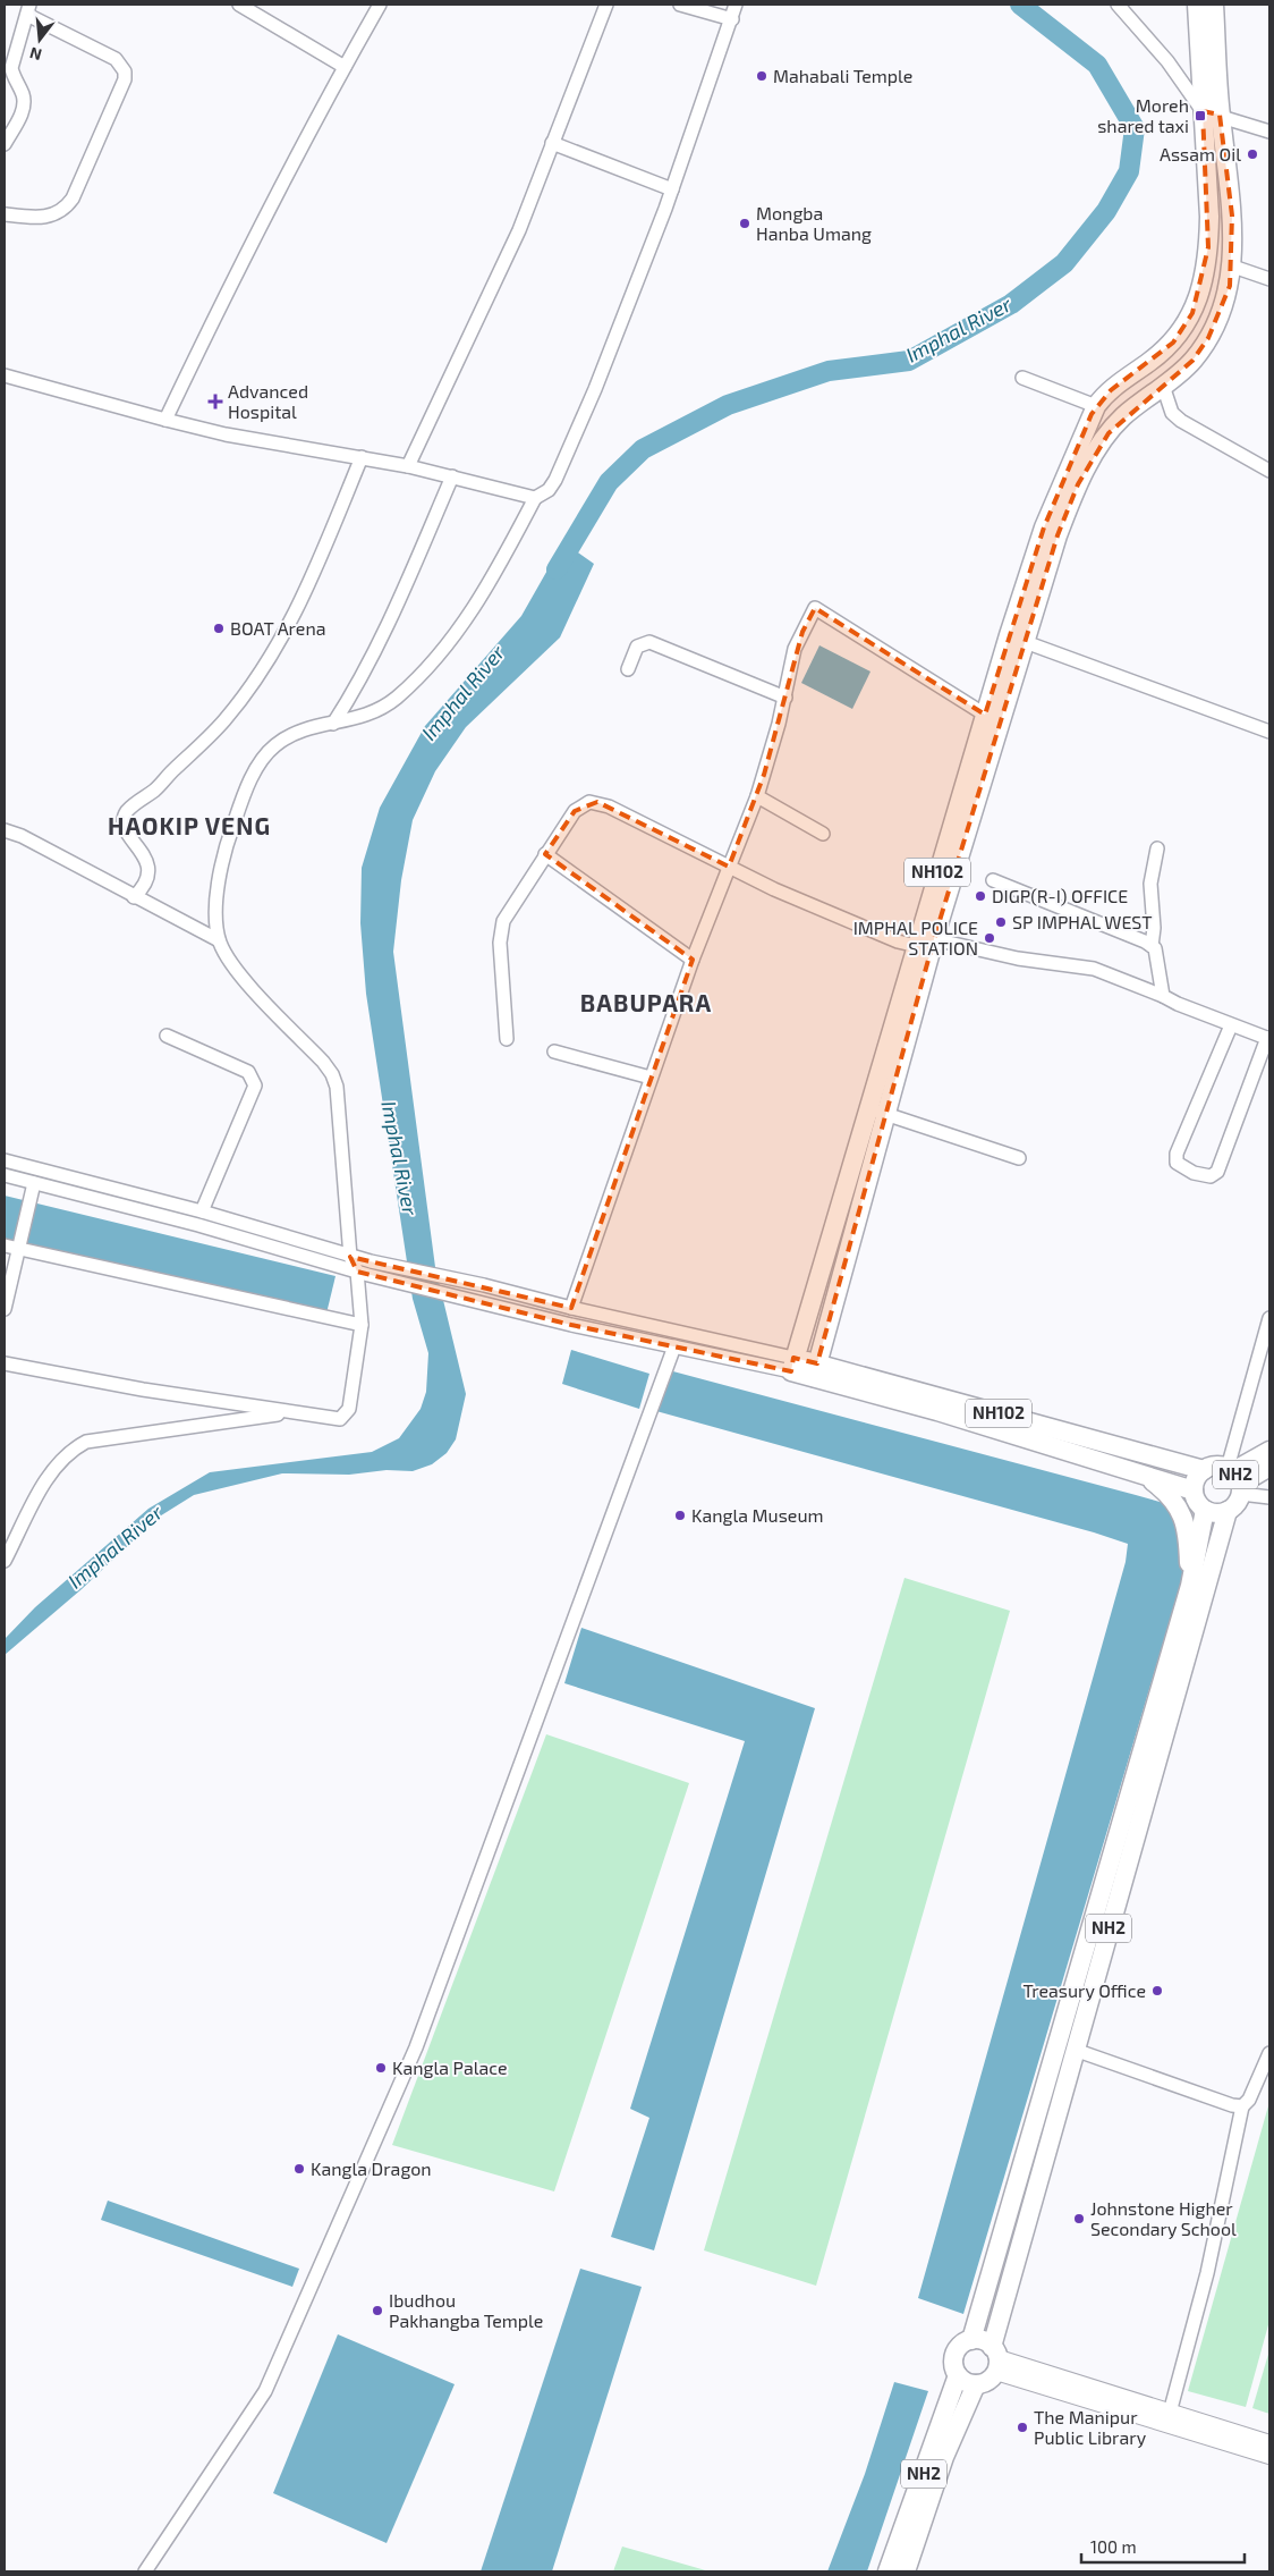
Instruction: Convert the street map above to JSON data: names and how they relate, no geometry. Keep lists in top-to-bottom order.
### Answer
{
  "streets": {
    "highway": ["NH102", "NH2"]
  },
  "crossings": [
    ["NH102", "NH2"]
  ],
  "districts": ["HAOKIP VENG", "BABUPARA"],
  "water": ["Imphal River"],
  "places": {
    "other": [
      "Mahabali Temple",
      "Assam Oil",
      "Mongba Hanba Umang",
      "BOAT Arena",
      "DIGP(R-I) OFFICE",
      "SP IMPHAL WEST",
      "IMPHAL POLICE STATION",
      "Kangla Museum",
      "Treasury Office",
      "Kangla Palace",
      "Kangla Dragon",
      "Johnstone Higher Secondary School",
      "Ibudhou Pakhangba Temple",
      "The Manipur Public Library"
    ],
    "transit": ["Moreh shared taxi"],
    "health": ["Advanced Hospital"]
  },
  "scale_bar": "100 m",
  "north": "bottom"
}
